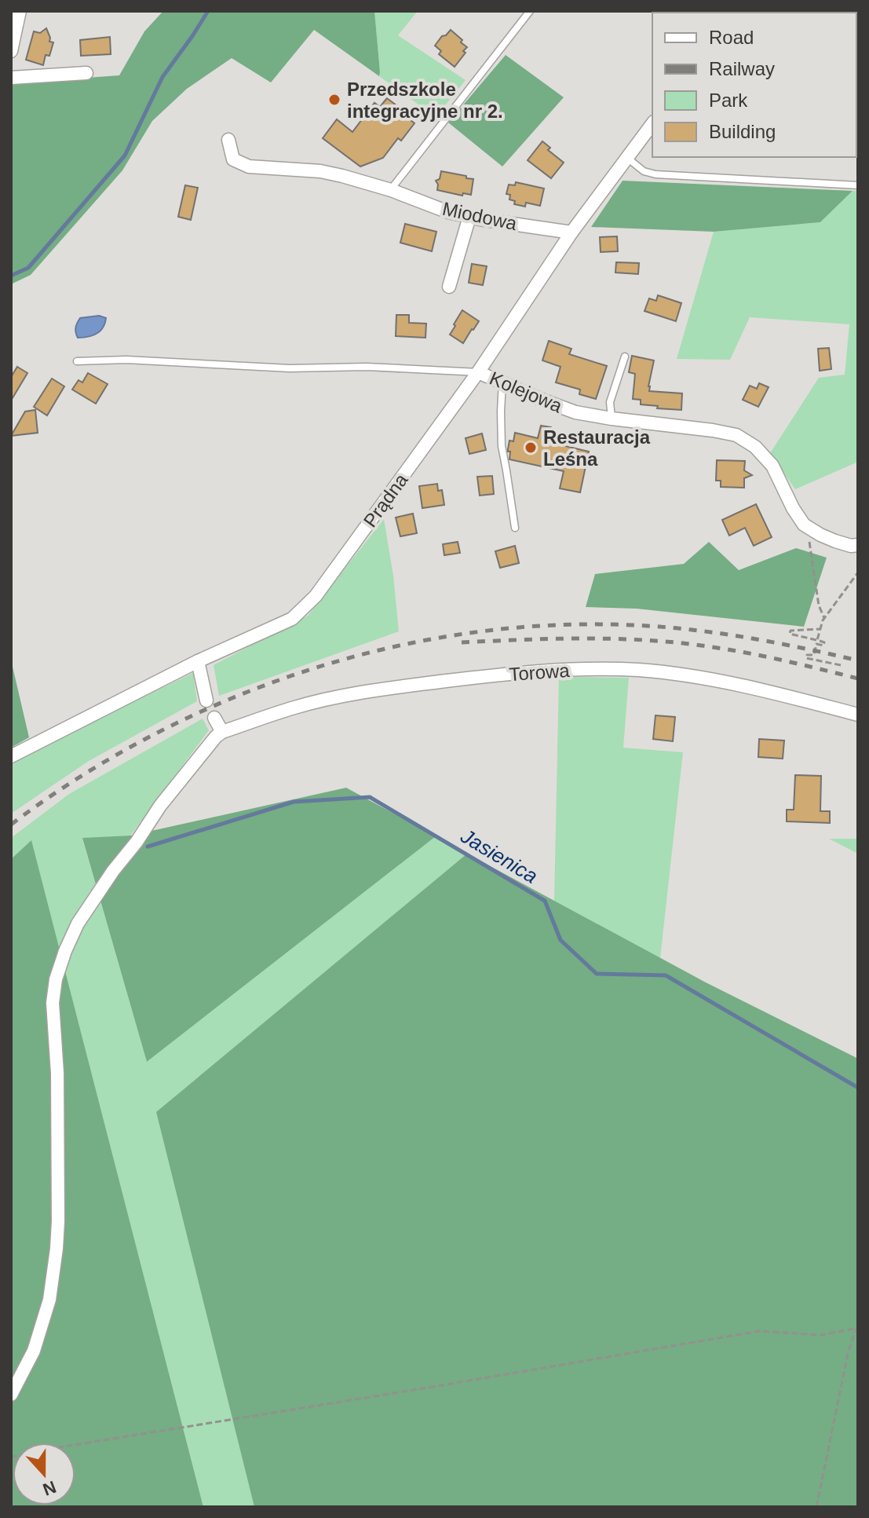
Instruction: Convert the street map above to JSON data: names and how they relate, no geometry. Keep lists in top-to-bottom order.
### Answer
{
  "streets": {
    "street": [
      "Miodowa",
      "Kolejowa",
      "Prądna",
      "Torowa"
    ]
  },
  "crossings": [
    ["Miodowa", "Prądna"],
    ["Kolejowa", "Prądna"]
  ],
  "water": ["Jasienica"],
  "places": ["Przedszkole integracyjne nr 2.", "Restauracja Leśna"],
  "legend": [
    "Road",
    "Railway",
    "Park",
    "Building"
  ],
  "north": "bottom"
}
